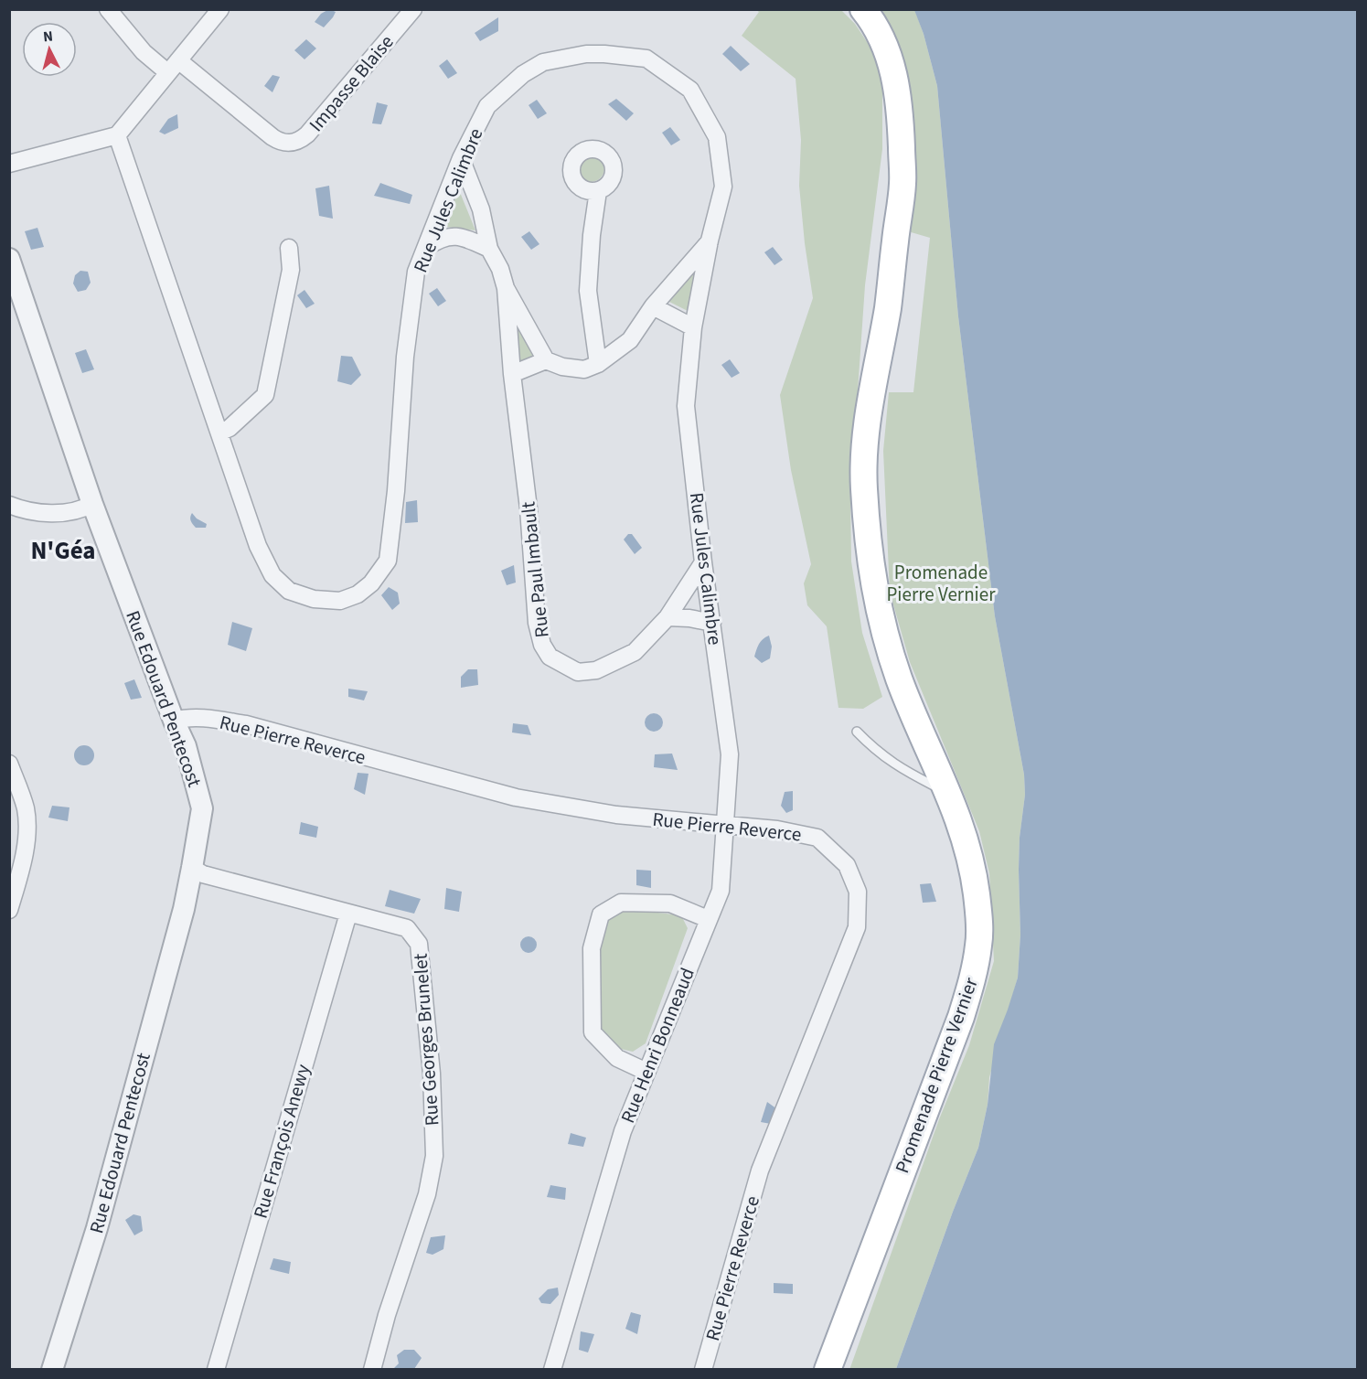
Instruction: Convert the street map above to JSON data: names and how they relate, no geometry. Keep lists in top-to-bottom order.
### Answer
{
  "streets": {
    "main road": ["Promenade Pierre Vernier"],
    "street": [
      "Impasse Blaise",
      "Rue Jules Calimbre",
      "Rue Paul Imbault",
      "Rue Edouard Pentecost",
      "Rue Pierre Reverce",
      "Rue Georges Brunelet",
      "Rue Henri Bonneaud",
      "Rue François Anewy"
    ]
  },
  "crossings": [
    ["Rue Jules Calimbre", "Rue Paul Imbault"],
    ["Rue Jules Calimbre", "Rue Henri Bonneaud"],
    ["Rue Edouard Pentecost", "Rue Pierre Reverce"],
    ["Rue Edouard Pentecost", "Rue Georges Brunelet"],
    ["Rue Pierre Reverce", "Rue Henri Bonneaud"],
    ["Rue Georges Brunelet", "Rue François Anewy"]
  ],
  "districts": ["N'Géa"],
  "parks": ["Promenade Pierre Vernier"],
  "north": "top"
}
